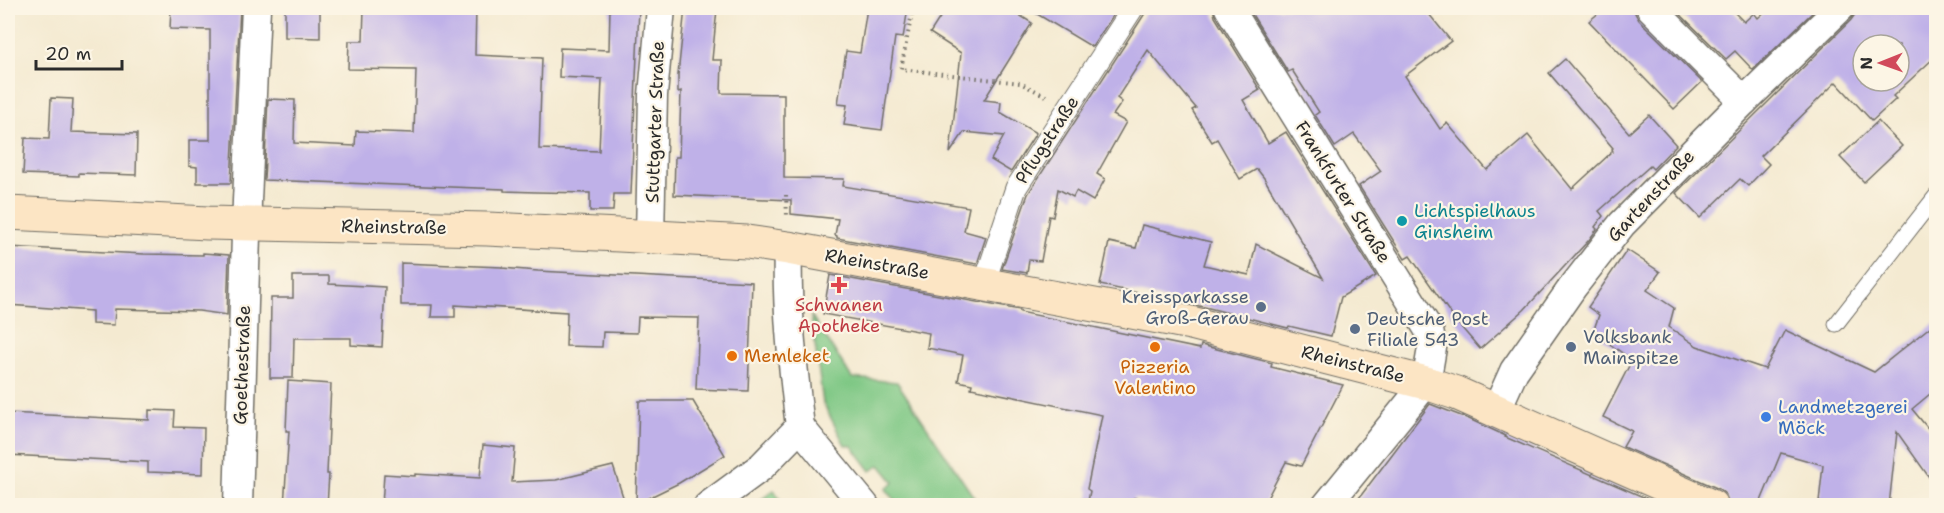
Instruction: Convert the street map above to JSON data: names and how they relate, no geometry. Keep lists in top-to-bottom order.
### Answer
{
  "streets": {
    "main road": ["Rheinstraße"],
    "street": [
      "Stuttgarter Straße",
      "Pflugstraße",
      "Frankfurter Straße",
      "Gartenstraße",
      "Goethestraße"
    ]
  },
  "crossings": [
    ["Stuttgarter Straße", "Rheinstraße"],
    ["Pflugstraße", "Rheinstraße"],
    ["Frankfurter Straße", "Rheinstraße"],
    ["Gartenstraße", "Rheinstraße"],
    ["Rheinstraße", "Goethestraße"]
  ],
  "places": {
    "other": [
      "Lichtspielhaus Ginsheim",
      "Kreissparkasse Groß-Gerau",
      "Deutsche Post Filiale 543",
      "Pizzeria Valentino",
      "Volksbank Mainspitze",
      "Memleket",
      "Landmetzgerei Möck"
    ],
    "health": ["Schwanen Apotheke"]
  },
  "scale_bar": "20 m",
  "north": "left"
}
